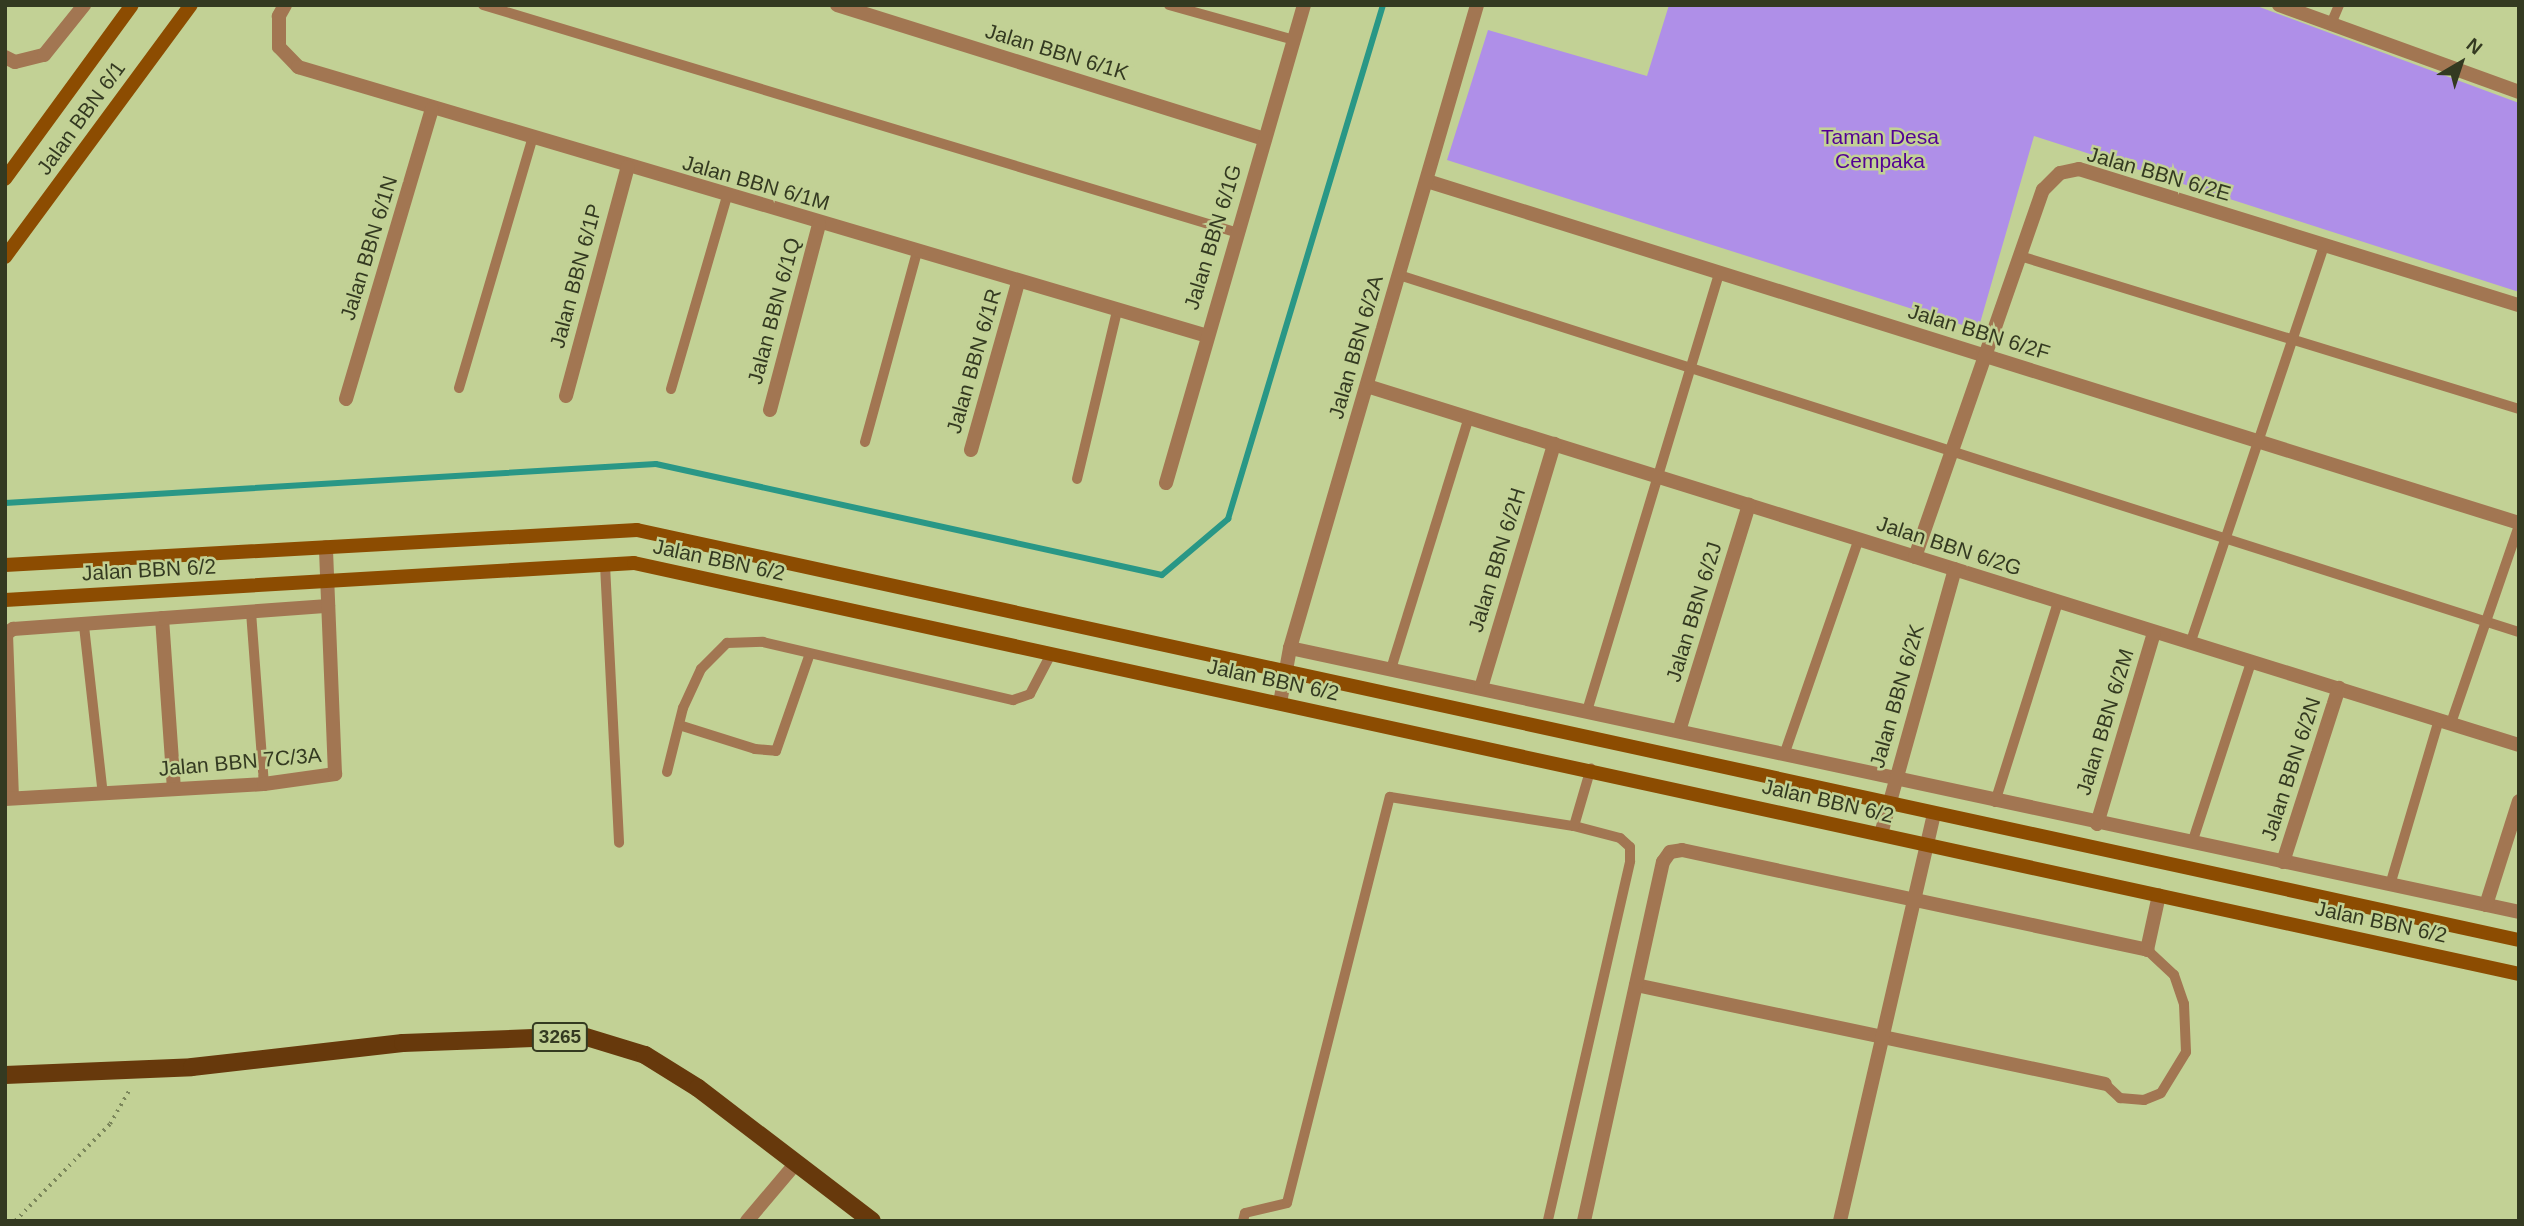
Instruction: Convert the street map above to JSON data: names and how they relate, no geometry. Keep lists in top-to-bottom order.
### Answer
{
  "streets": {
    "main road": ["3265"],
    "street": [
      "Jalan BBN 6/1K",
      "Jalan BBN 6/1",
      "Jalan BBN 6/2E",
      "Jalan BBN 6/1M",
      "Jalan BBN 6/1G",
      "Jalan BBN 6/1N",
      "Jalan BBN 6/1P",
      "Jalan BBN 6/1Q",
      "Jalan BBN 6/2F",
      "Jalan BBN 6/2A",
      "Jalan BBN 6/1R",
      "Jalan BBN 6/2G",
      "Jalan BBN 6/2",
      "Jalan BBN 6/2H",
      "Jalan BBN 6/2J",
      "Jalan BBN 6/2K",
      "Jalan BBN 6/2M",
      "Jalan BBN 7C/3A",
      "Jalan BBN 6/2N"
    ]
  },
  "crossings": [
    ["Jalan BBN 6/1K", "Jalan BBN 6/1G"],
    ["Jalan BBN 6/2E", "Jalan BBN 6/2F"],
    ["Jalan BBN 6/2E", "Jalan BBN 6/2G"],
    ["Jalan BBN 6/1M", "Jalan BBN 6/1G"],
    ["Jalan BBN 6/1M", "Jalan BBN 6/1N"],
    ["Jalan BBN 6/1M", "Jalan BBN 6/1P"],
    ["Jalan BBN 6/1M", "Jalan BBN 6/1Q"],
    ["Jalan BBN 6/1M", "Jalan BBN 6/1R"],
    ["Jalan BBN 6/2F", "Jalan BBN 6/2A"],
    ["Jalan BBN 6/2A", "Jalan BBN 6/2G"],
    ["Jalan BBN 6/2A", "Jalan BBN 6/2"],
    ["Jalan BBN 6/2G", "Jalan BBN 6/2H"],
    ["Jalan BBN 6/2G", "Jalan BBN 6/2J"],
    ["Jalan BBN 6/2G", "Jalan BBN 6/2K"],
    ["Jalan BBN 6/2G", "Jalan BBN 6/2M"],
    ["Jalan BBN 6/2G", "Jalan BBN 6/2N"],
    ["Jalan BBN 6/2", "Jalan BBN 6/2K"],
    ["Jalan BBN 6/2", "Jalan BBN 7C/3A"]
  ],
  "parks": ["Taman Desa Cempaka"],
  "north": "top right"
}
